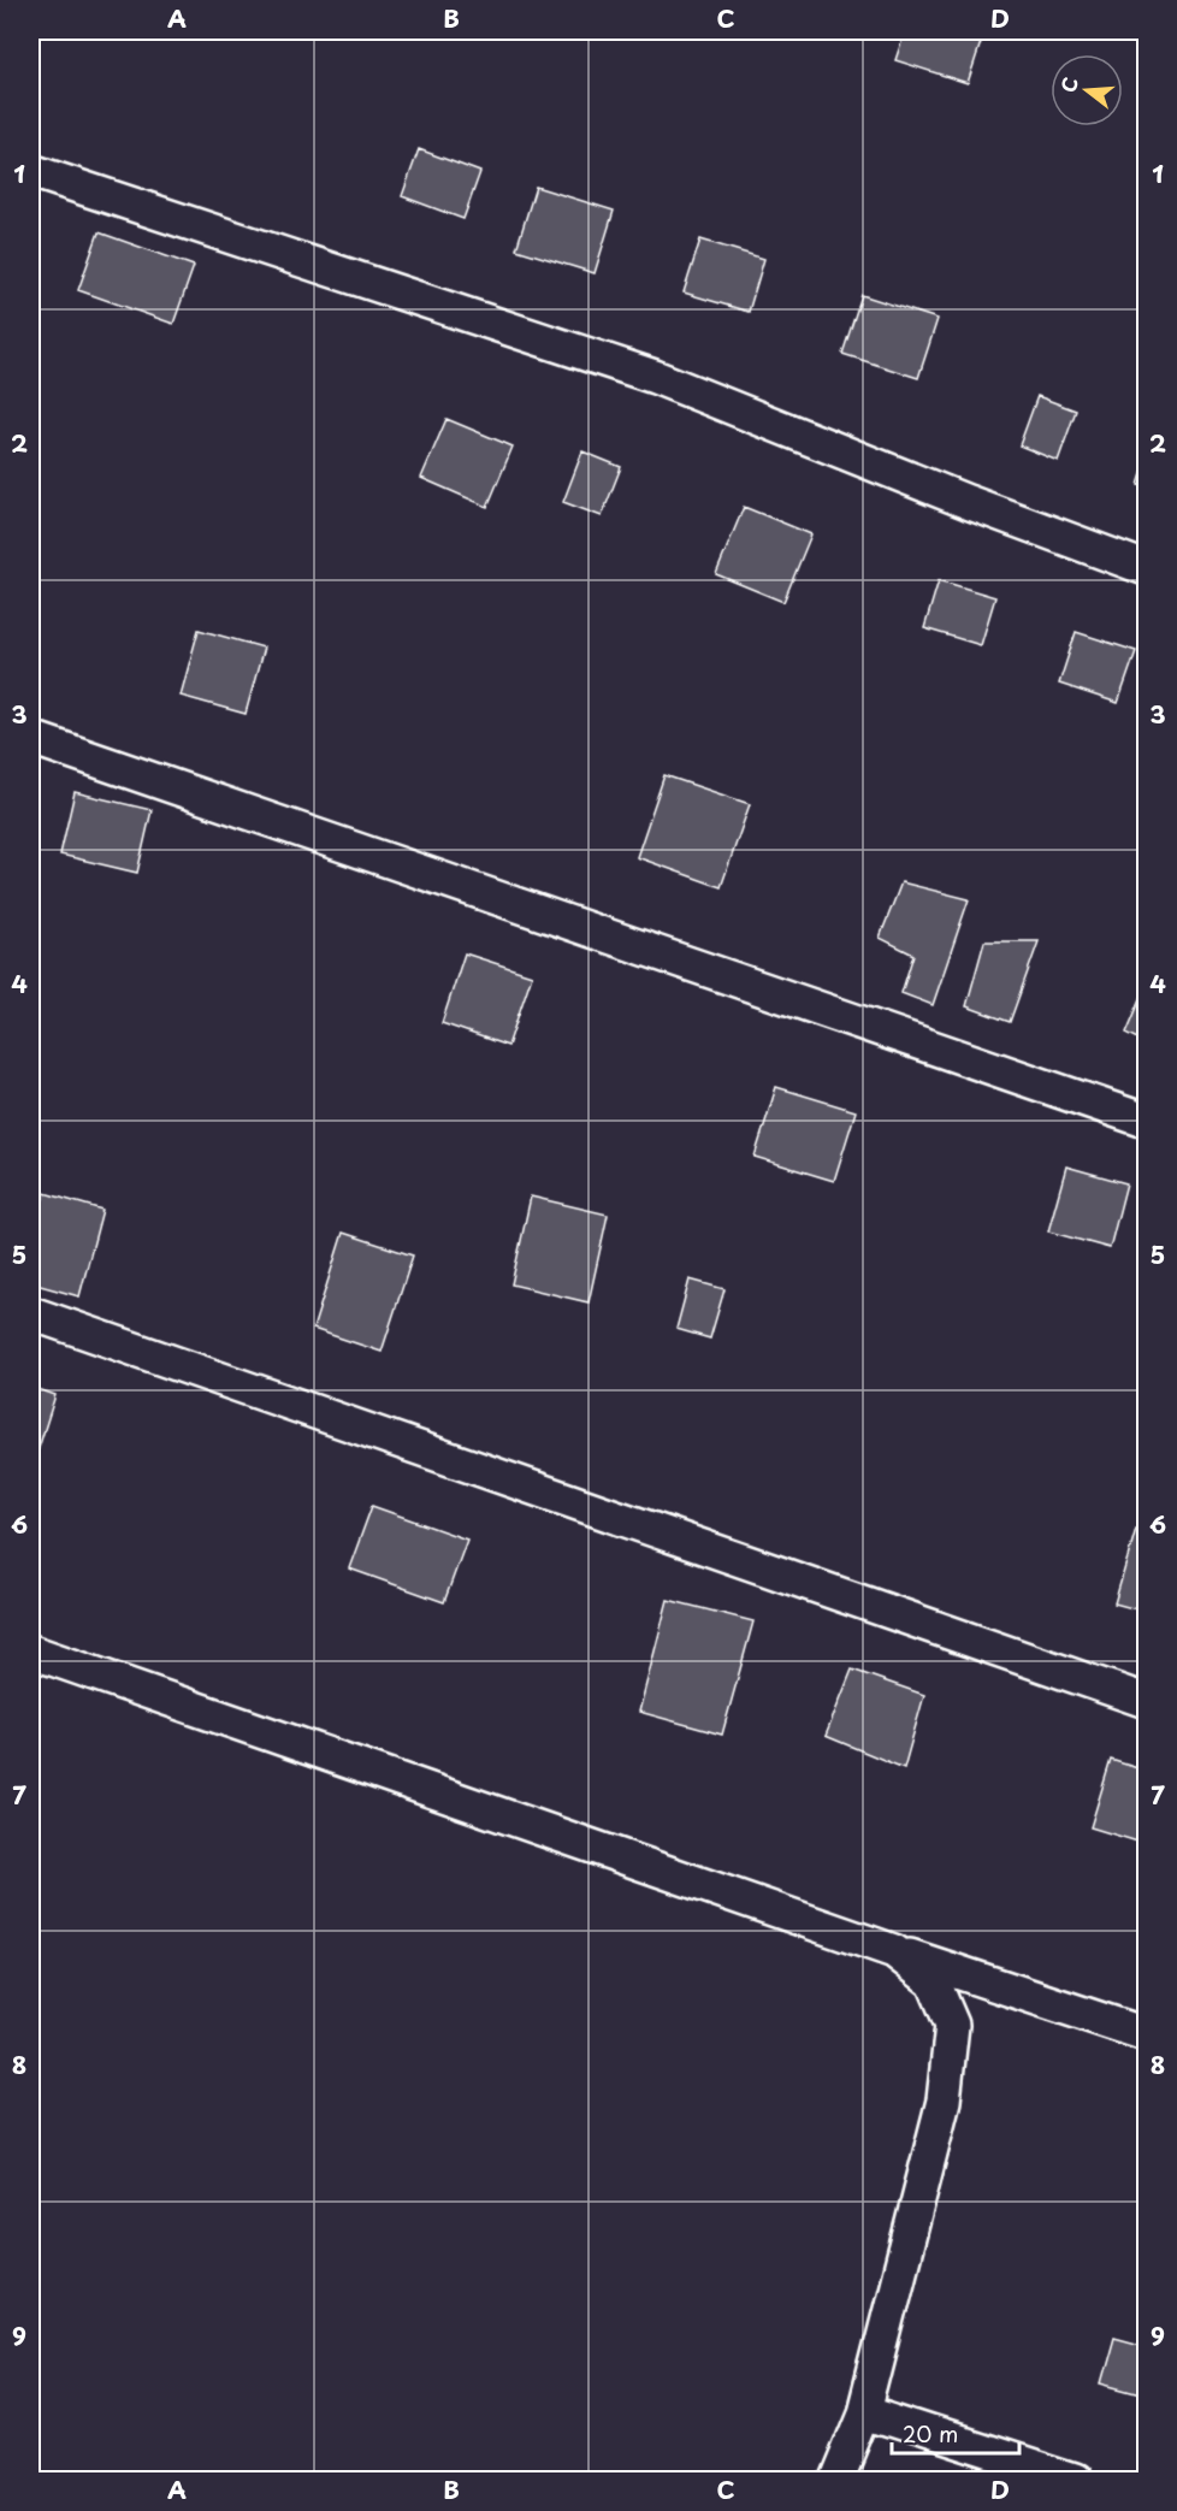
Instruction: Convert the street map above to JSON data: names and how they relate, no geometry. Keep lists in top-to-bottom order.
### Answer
{
  "scale_bar": "20 m",
  "north": "left",
  "grid": {
    "columns": [
      "A",
      "B",
      "C",
      "D"
    ],
    "rows": [
      "1",
      "2",
      "3",
      "4",
      "5",
      "6",
      "7",
      "8",
      "9"
    ]
  }
}
